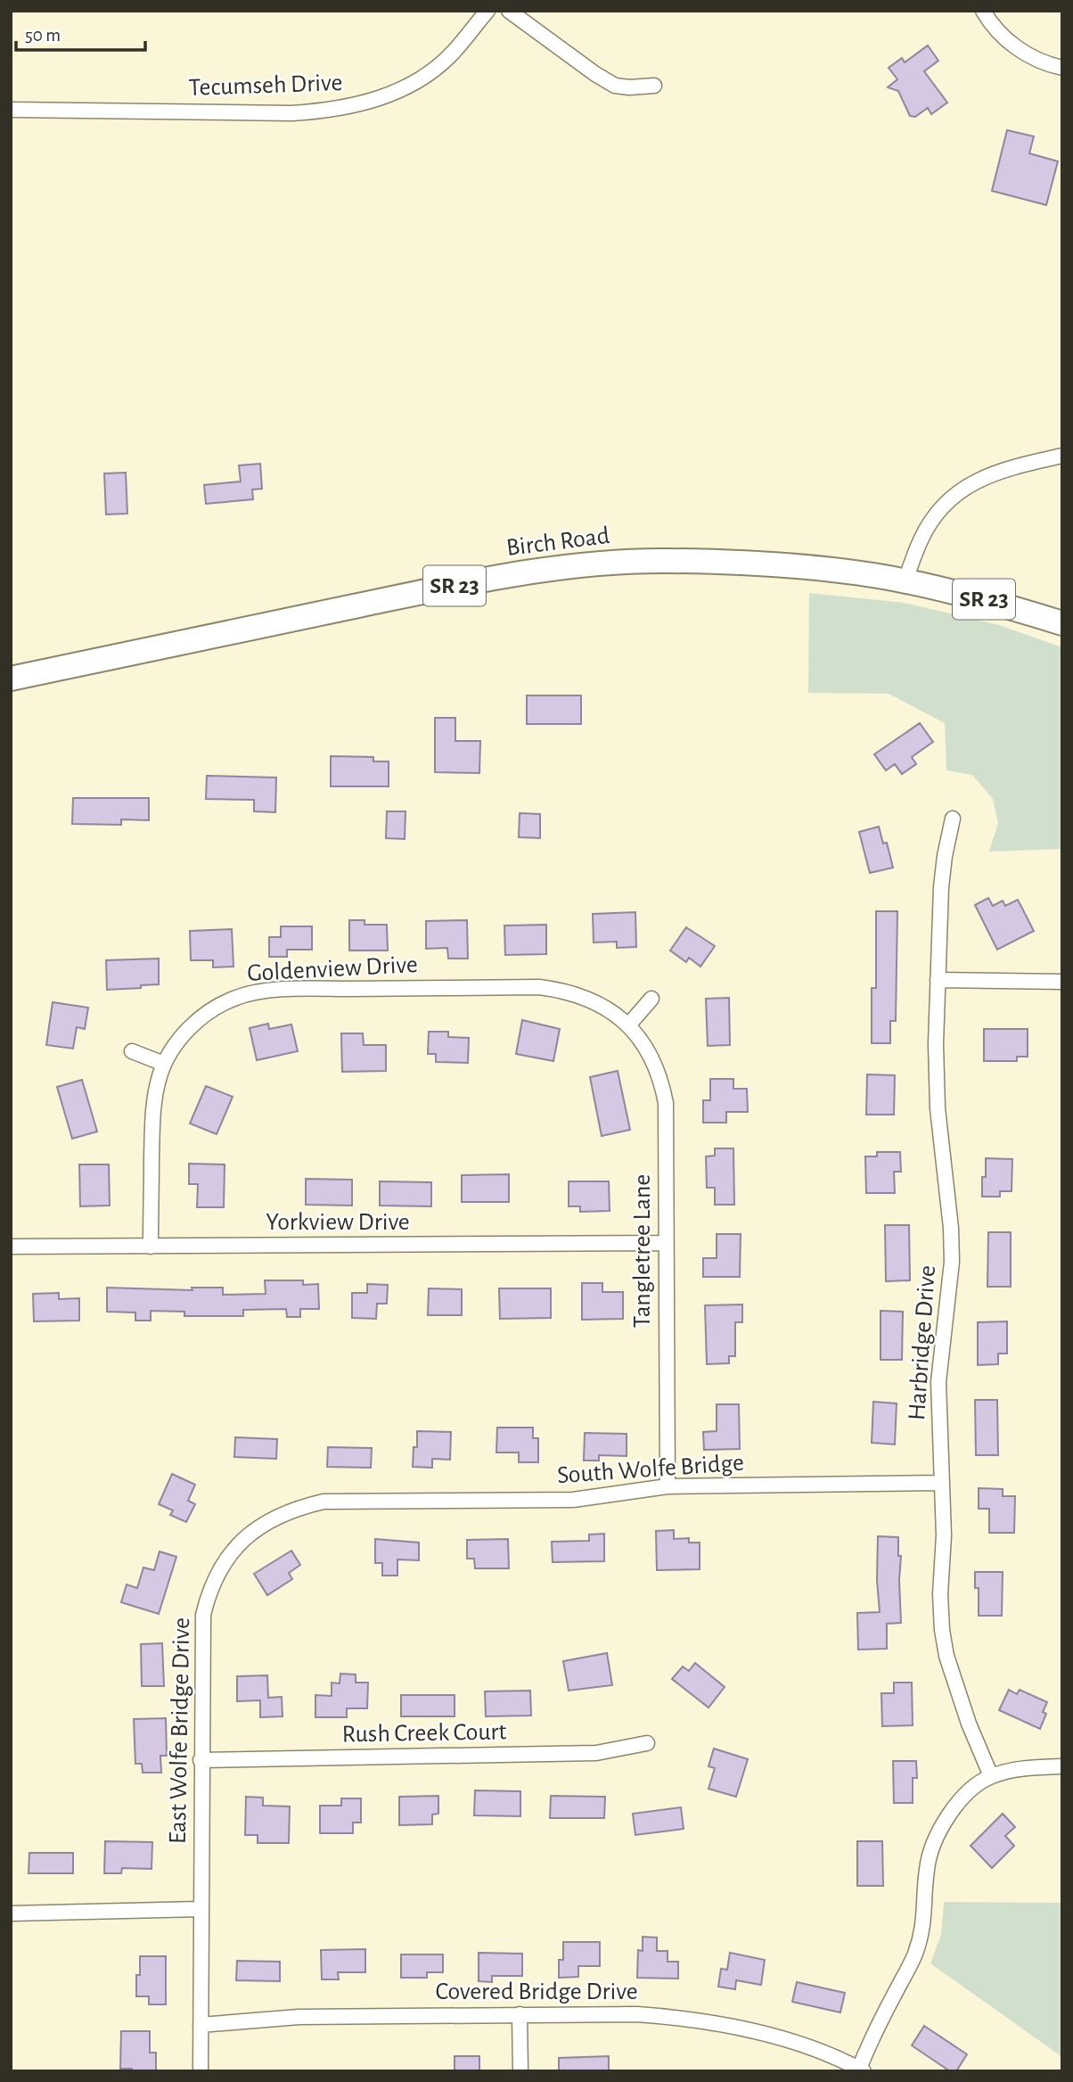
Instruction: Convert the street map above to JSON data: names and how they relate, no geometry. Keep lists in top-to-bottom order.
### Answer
{
  "streets": {
    "main road": ["Birch Road", "SR 23"],
    "street": [
      "Tecumseh Drive",
      "Goldenview Drive",
      "Yorkview Drive",
      "Tangletree Lane",
      "Harbridge Drive",
      "South Wolfe Bridge",
      "East Wolfe Bridge Drive",
      "Rush Creek Court",
      "Covered Bridge Drive"
    ]
  },
  "crossings": [
    ["Birch Road", "SR 23"],
    ["Goldenview Drive", "Yorkview Drive"],
    ["Goldenview Drive", "Tangletree Lane"],
    ["Yorkview Drive", "Tangletree Lane"],
    ["Tangletree Lane", "South Wolfe Bridge"],
    ["Harbridge Drive", "South Wolfe Bridge"],
    ["South Wolfe Bridge", "East Wolfe Bridge Drive"],
    ["East Wolfe Bridge Drive", "Rush Creek Court"],
    ["East Wolfe Bridge Drive", "Covered Bridge Drive"]
  ],
  "scale_bar": "50 m"
}
